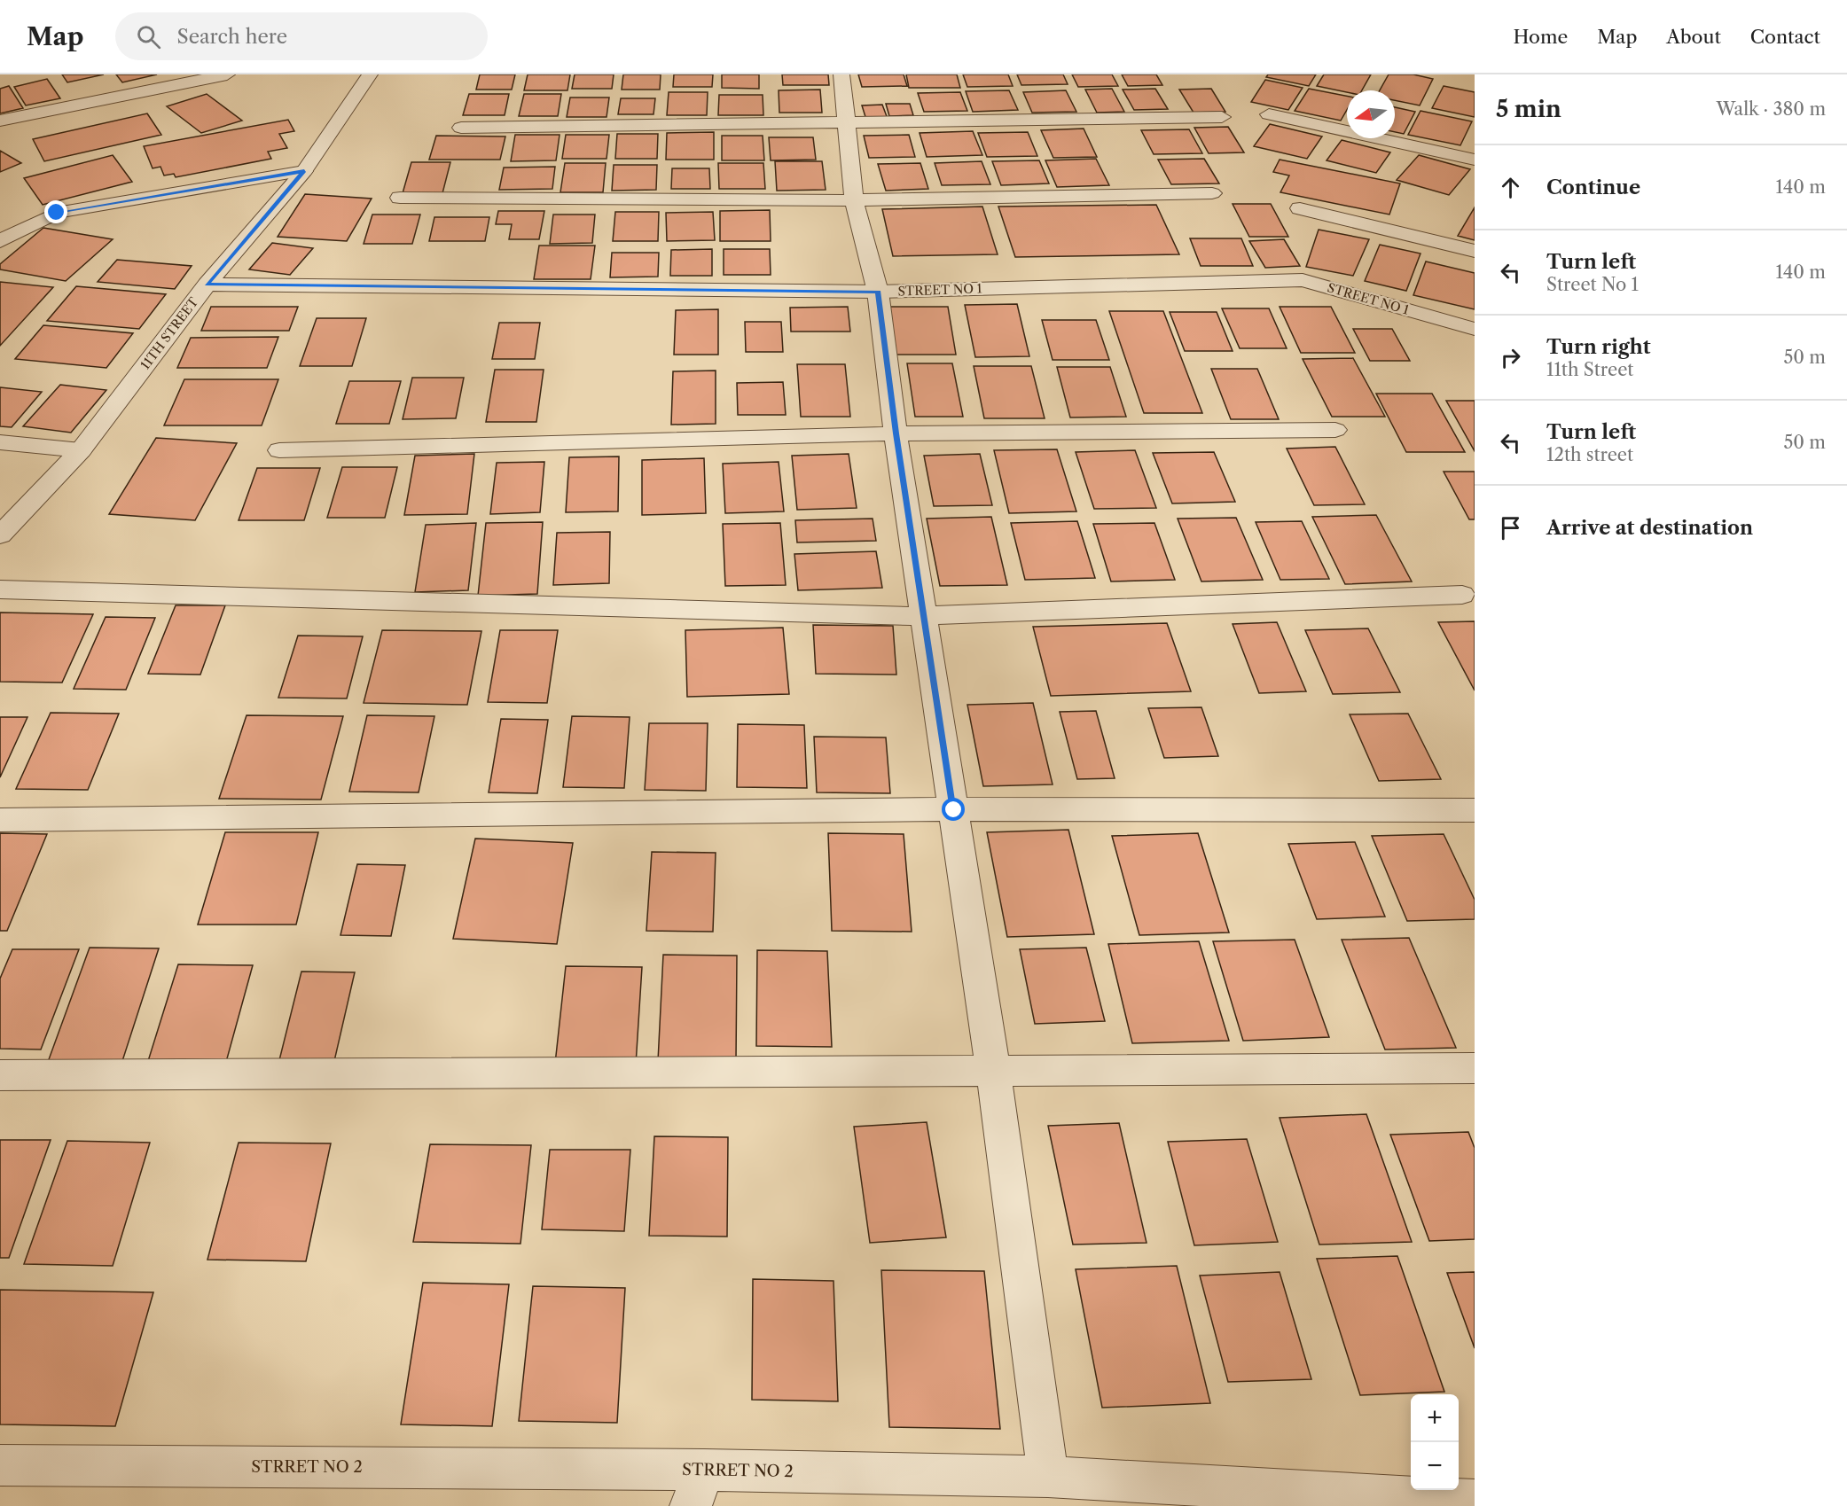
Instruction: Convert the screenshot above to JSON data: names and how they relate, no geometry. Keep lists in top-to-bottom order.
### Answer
{
  "streets": {
    "street": ["STREET NO 1", "11TH STREET", "STRRET NO 2"]
  },
  "crossings": [
    ["STREET NO 1", "11TH STREET"]
  ],
  "north": "left",
  "page": {
    "header": "Map",
    "search": "Search here",
    "nav": [
      "Home",
      "Map",
      "About",
      "Contact"
    ],
    "heading": ["5 min", "Walk · 380 m"],
    "list": [
      ["Continue", "140 m"],
      ["Turn left", "Street No 1", "140 m"],
      ["Turn right", "11th Street", "50 m"],
      ["Turn left", "12th street", "50 m"],
      "Arrive at destination"
    ],
    "map_buttons": ["+", "−"]
  }
}
